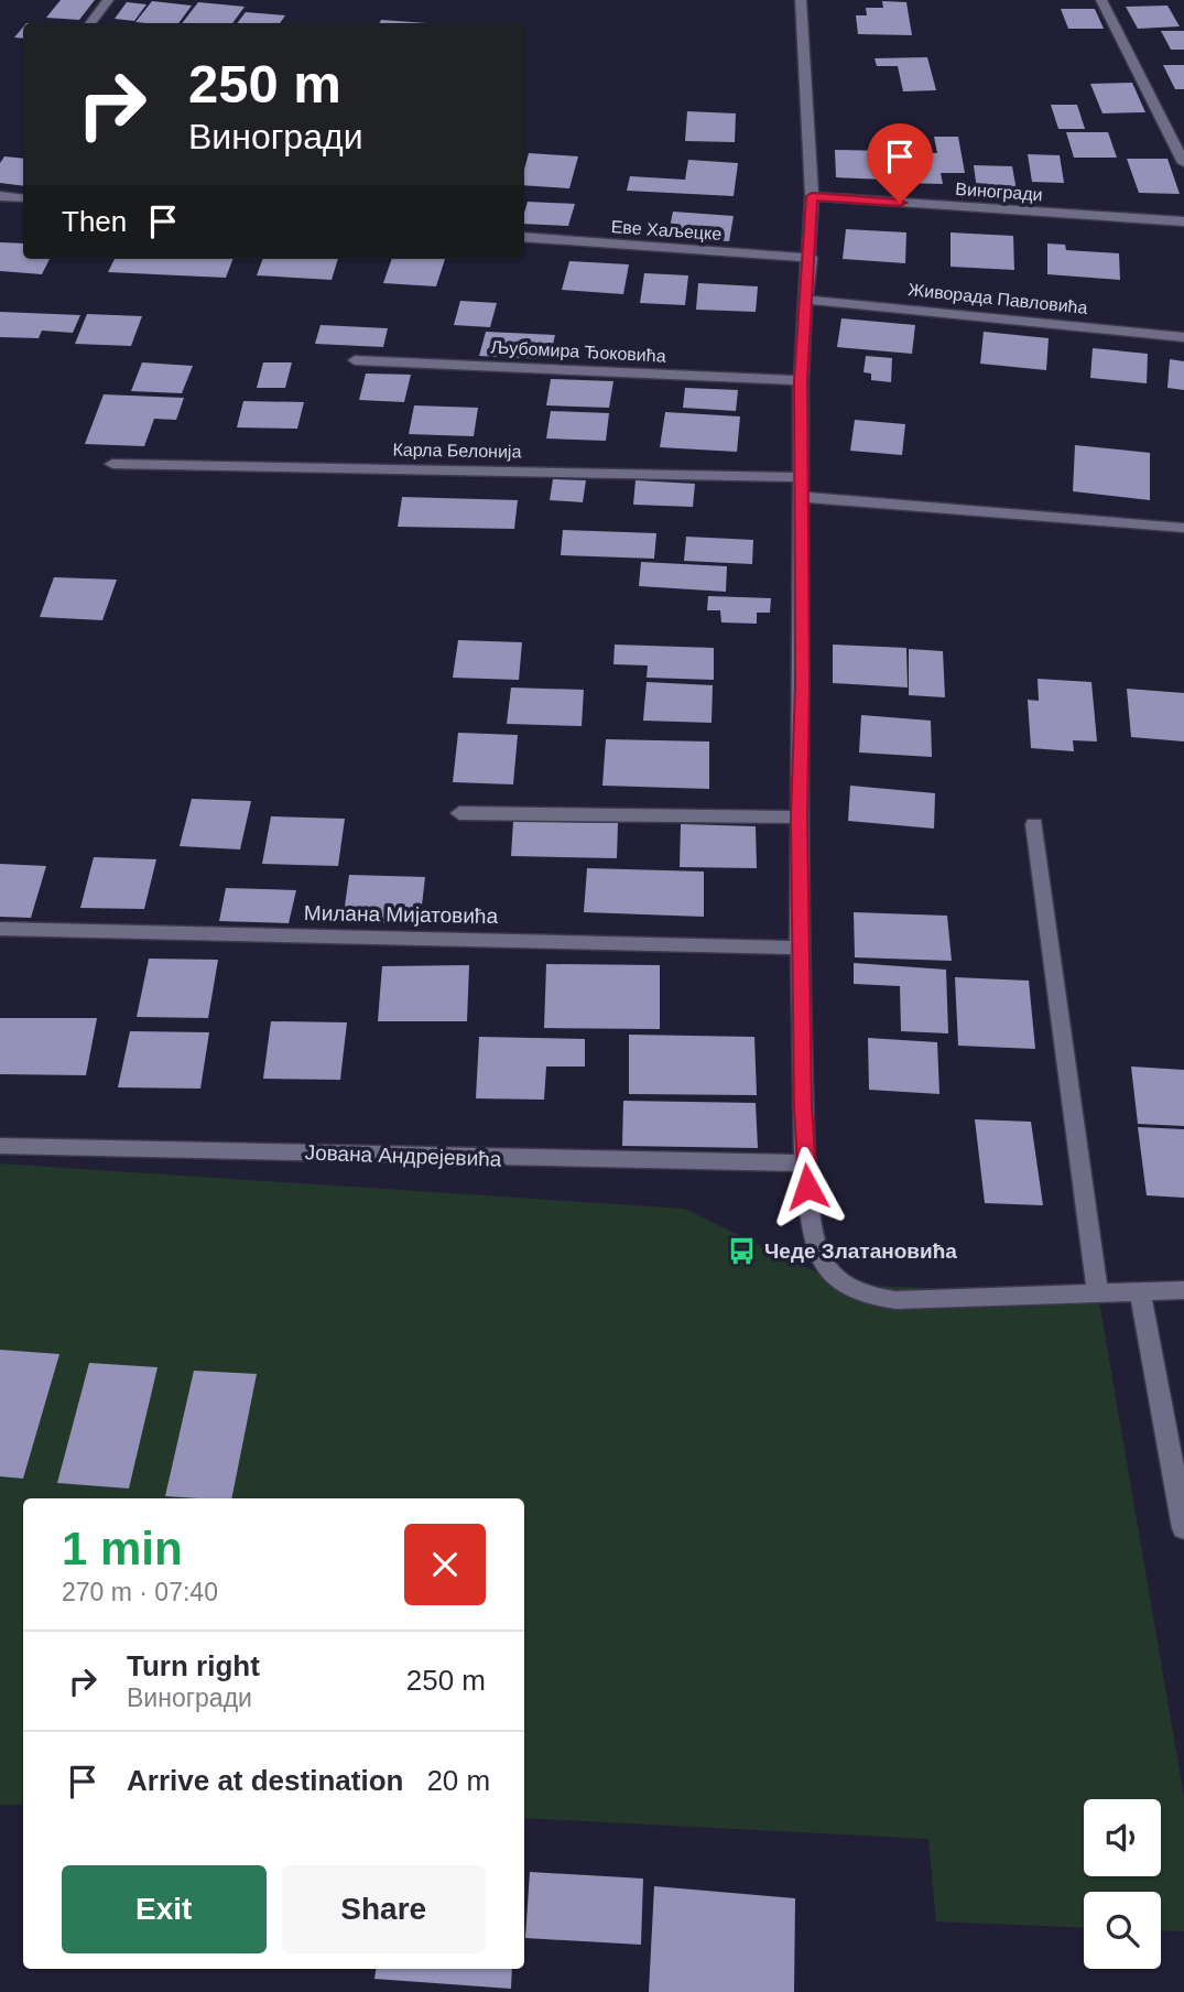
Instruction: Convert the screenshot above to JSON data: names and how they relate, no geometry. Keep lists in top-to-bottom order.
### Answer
{
  "streets": {
    "street": [
      "Виногради",
      "Еве Хаљецке",
      "Живорада Павловића",
      "Љубомира Ђоковића",
      "Карла Белонија",
      "Милана Мијатовића",
      "Јована Андрејевића"
    ]
  },
  "places": {
    "bus stop": ["Чеде Златановића"]
  },
  "page": {
    "turn": ["250 m", "Виногради"],
    "then": "Then",
    "heading": ["1 min", "270 m · 07:40"],
    "list": [
      {
        "name": "Turn right",
        "note": "Виногради",
        "value": "250 m"
      },
      {
        "name": "Arrive at destination",
        "value": "20 m"
      }
    ],
    "buttons": ["Exit", "Share"]
  }
}
